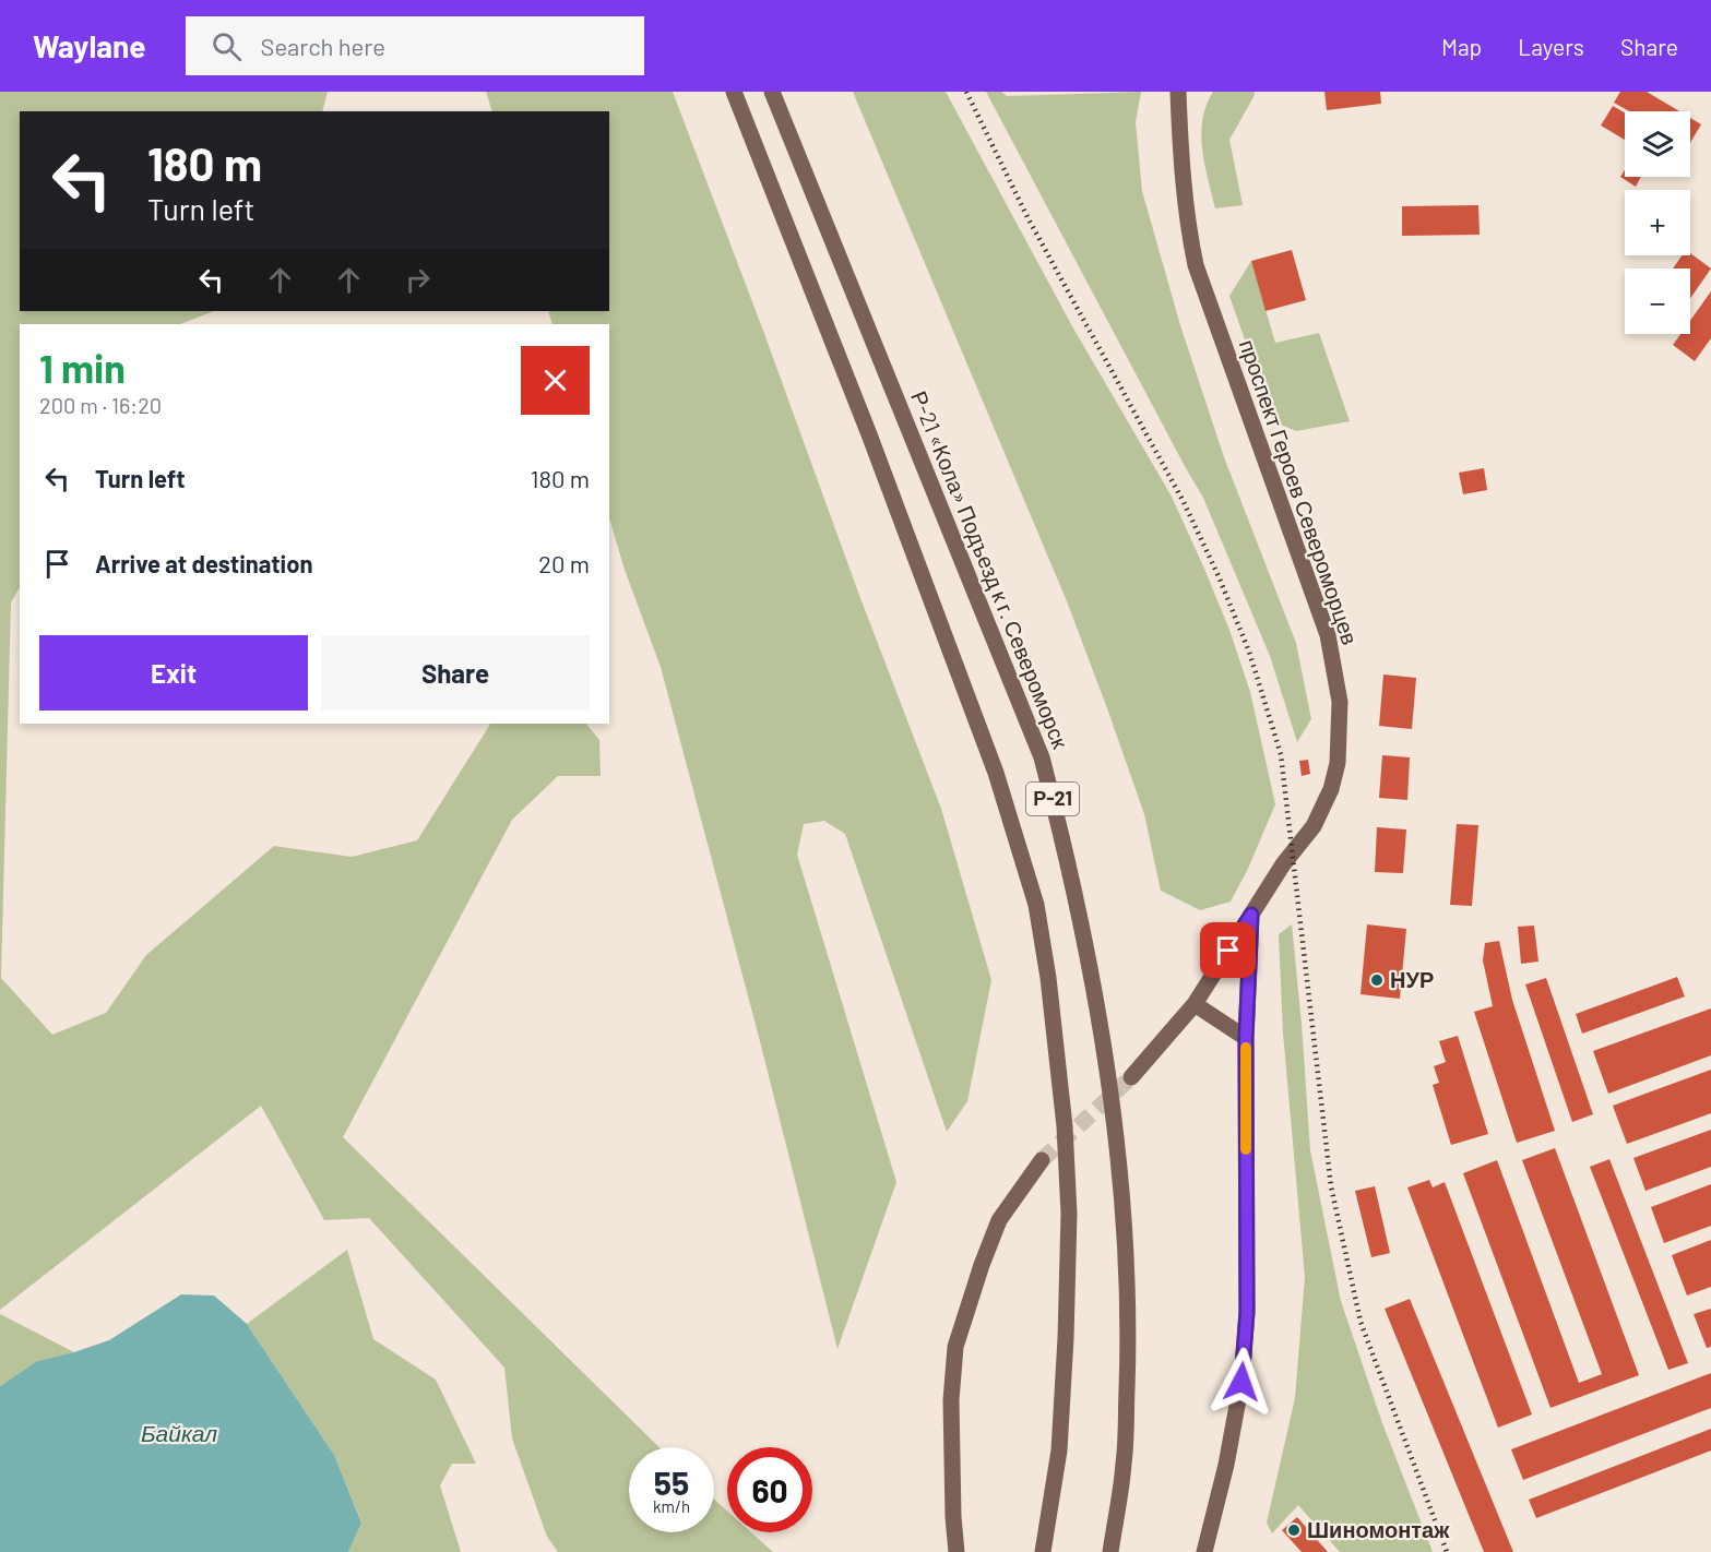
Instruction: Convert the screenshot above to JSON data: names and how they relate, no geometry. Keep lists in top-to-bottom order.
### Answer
{
  "streets": {
    "main road": ["проспект Героев Североморцев", "Р-21 «Кола» Подъезд к г. Североморск", "Р-21"]
  },
  "water": ["Байкал"],
  "places": ["НУР", "Шиномонтаж"],
  "page": {
    "header": "Waylane",
    "search": "Search here",
    "nav": ["Map", "Layers", "Share"],
    "map_buttons": ["+", "−"],
    "turn": ["180 m", "Turn left"],
    "heading": ["1 min", "200 m · 16:20"],
    "list": [
      {
        "name": "Turn left",
        "value": "180 m"
      },
      {
        "name": "Arrive at destination",
        "value": "20 m"
      }
    ],
    "buttons": ["Exit", "Share"],
    "speed": "55 km/h",
    "limit": "60"
  }
}
